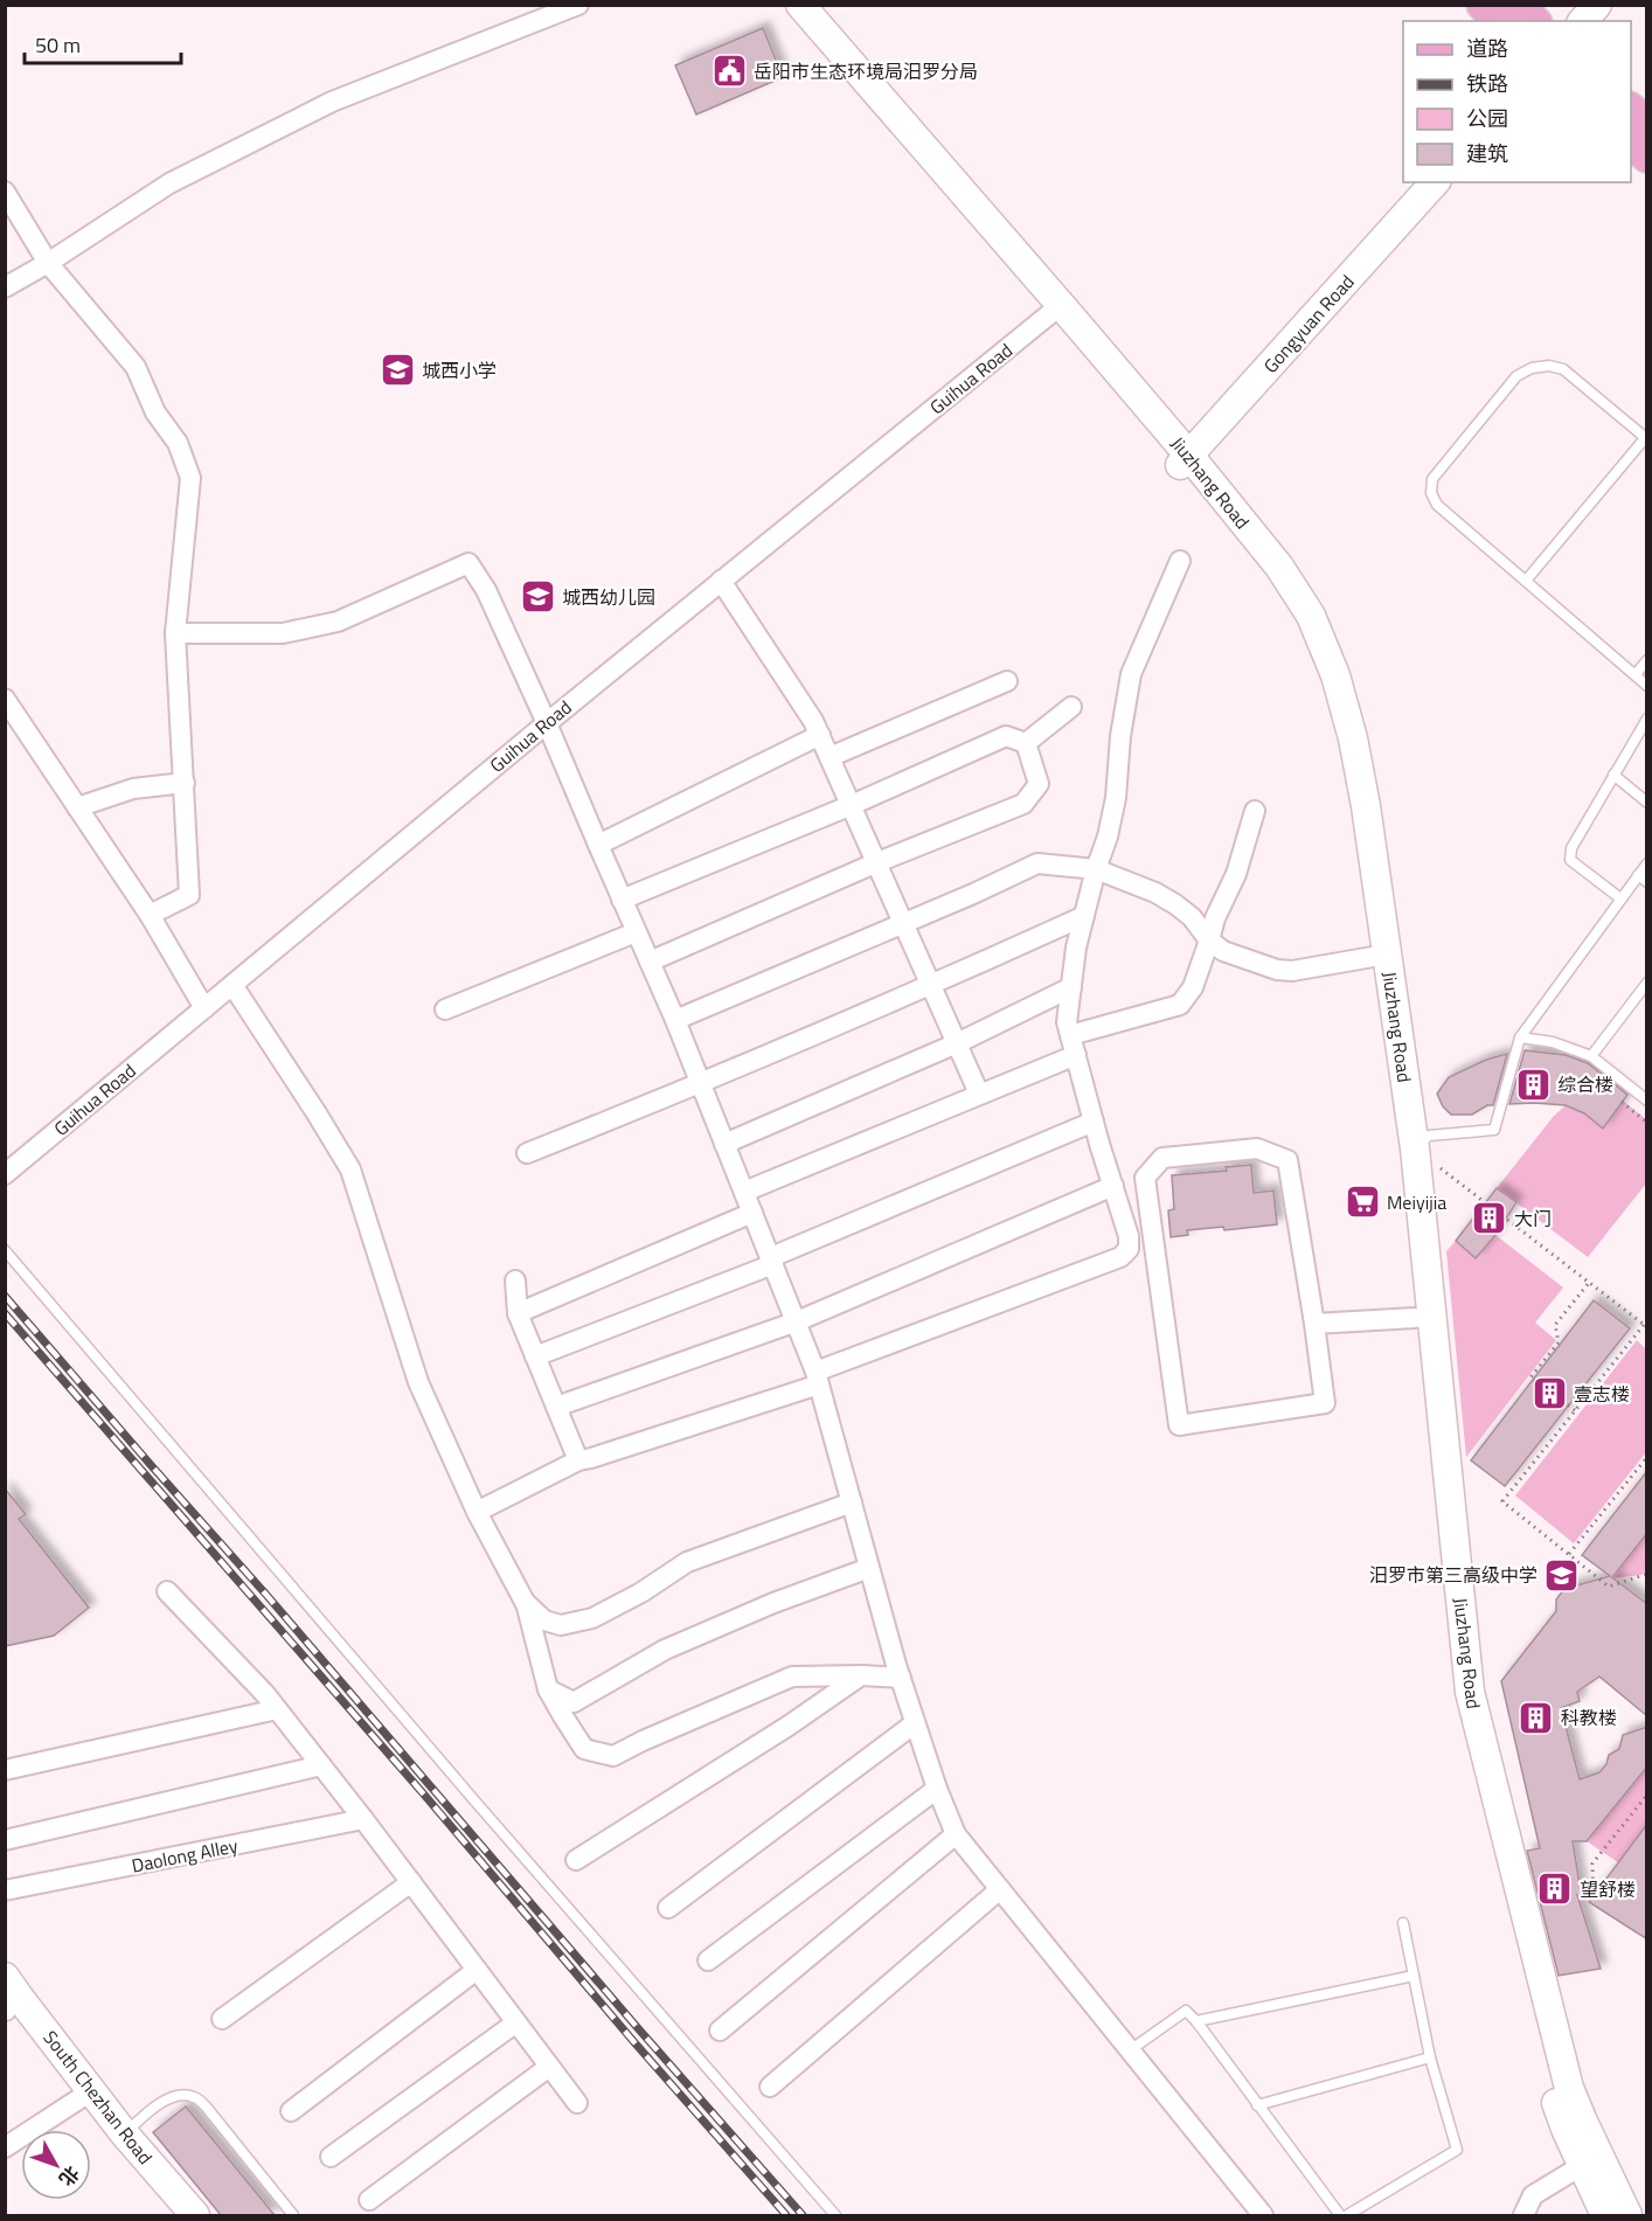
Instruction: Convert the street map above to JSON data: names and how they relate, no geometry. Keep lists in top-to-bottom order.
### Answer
{
  "streets": {
    "street": [
      "Gongyuan Road",
      "Guihua Road",
      "Jiuzhang Road",
      "Daolong Alley",
      "South Chezhan Road"
    ]
  },
  "crossings": [
    ["Gongyuan Road", "Jiuzhang Road"],
    ["Guihua Road", "Jiuzhang Road"]
  ],
  "places": {
    "public building": ["岳阳市生态环境局汨罗分局"],
    "school or university": ["城西小学", "城西幼儿园", "汨罗市第三高级中学"],
    "building": [
      "综合楼",
      "大门",
      "壹志楼",
      "科教楼",
      "望舒楼"
    ],
    "supermarket": ["Meiyijia"]
  },
  "legend": [
    "道路",
    "铁路",
    "公园",
    "建筑"
  ],
  "scale_bar": "50 m",
  "north": "bottom right"
}
